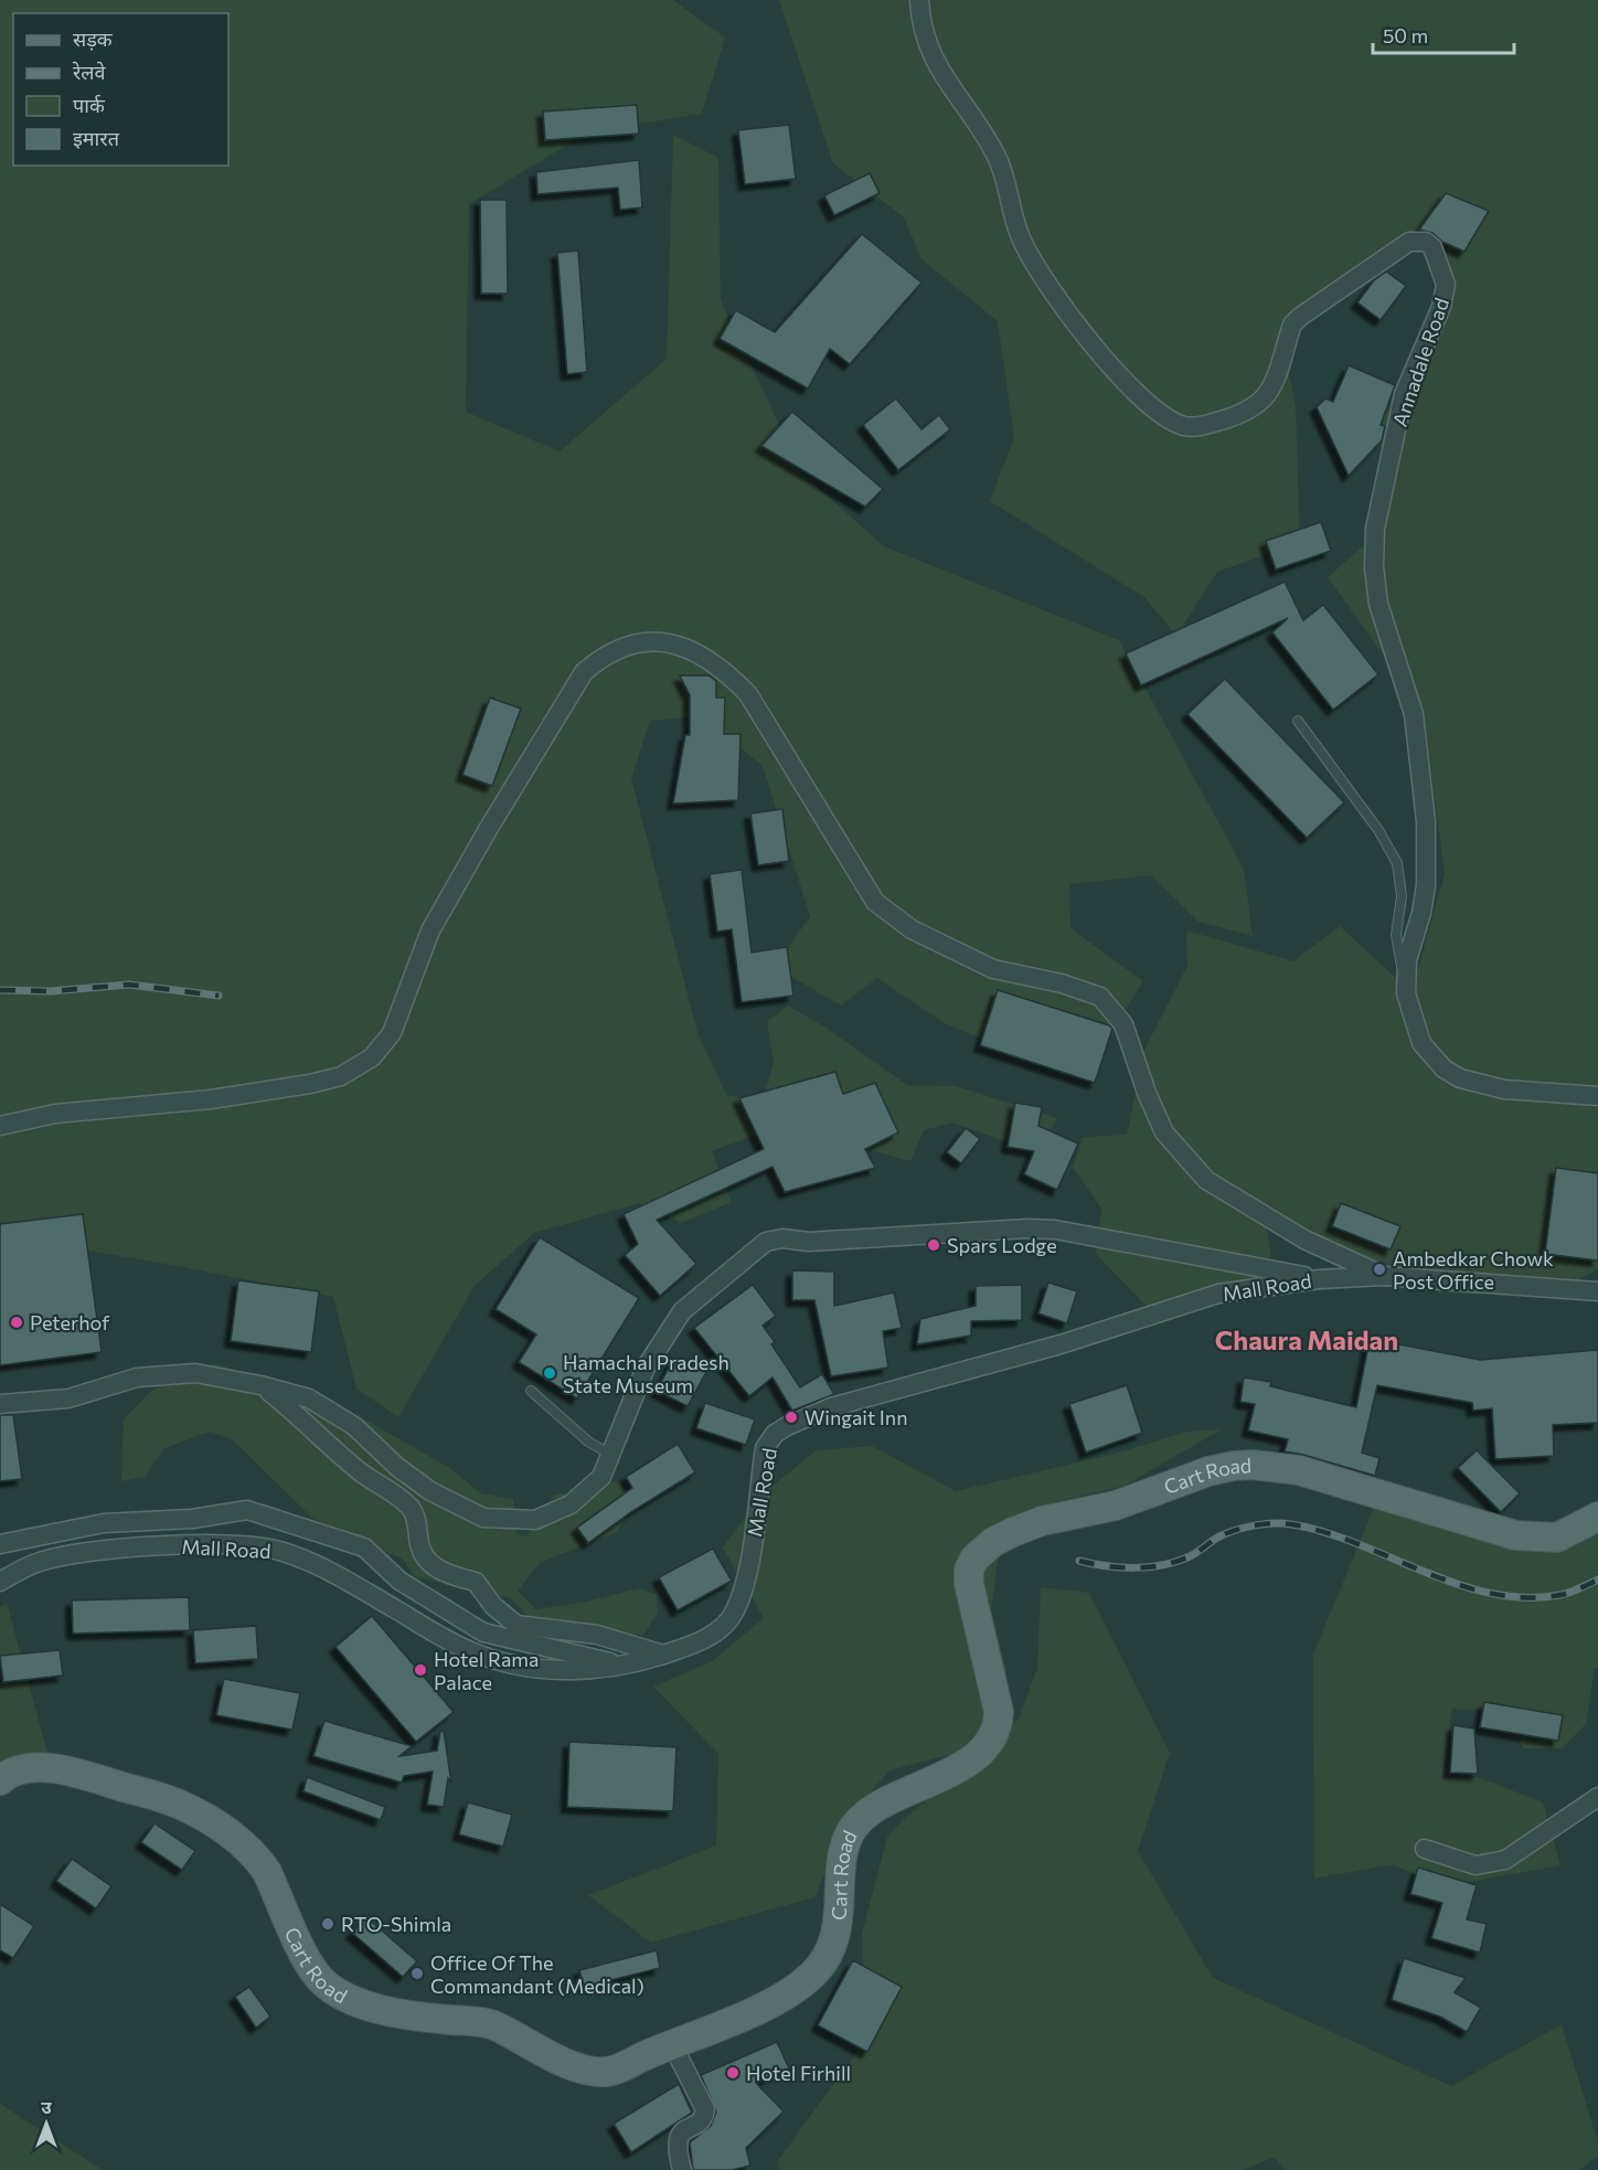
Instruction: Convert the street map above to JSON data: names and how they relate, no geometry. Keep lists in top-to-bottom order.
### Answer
{
  "streets": {
    "main road": ["Cart Road"],
    "street": ["Annadale Road", "Mall Road"]
  },
  "districts": ["Chaura Maidan"],
  "places": [
    "Spars Lodge",
    "Ambedkar Chowk Post Office",
    "Peterhof",
    "Hamachal Pradesh State Museum",
    "Wingait Inn",
    "Hotel Rama Palace",
    "RTO-Shimla",
    "Office Of The Commandant (Medical)",
    "Hotel Firhill"
  ],
  "legend": [
    "सड़क",
    "रेलवे",
    "पार्क",
    "इमारत"
  ],
  "scale_bar": "50 m",
  "north": "top"
}
